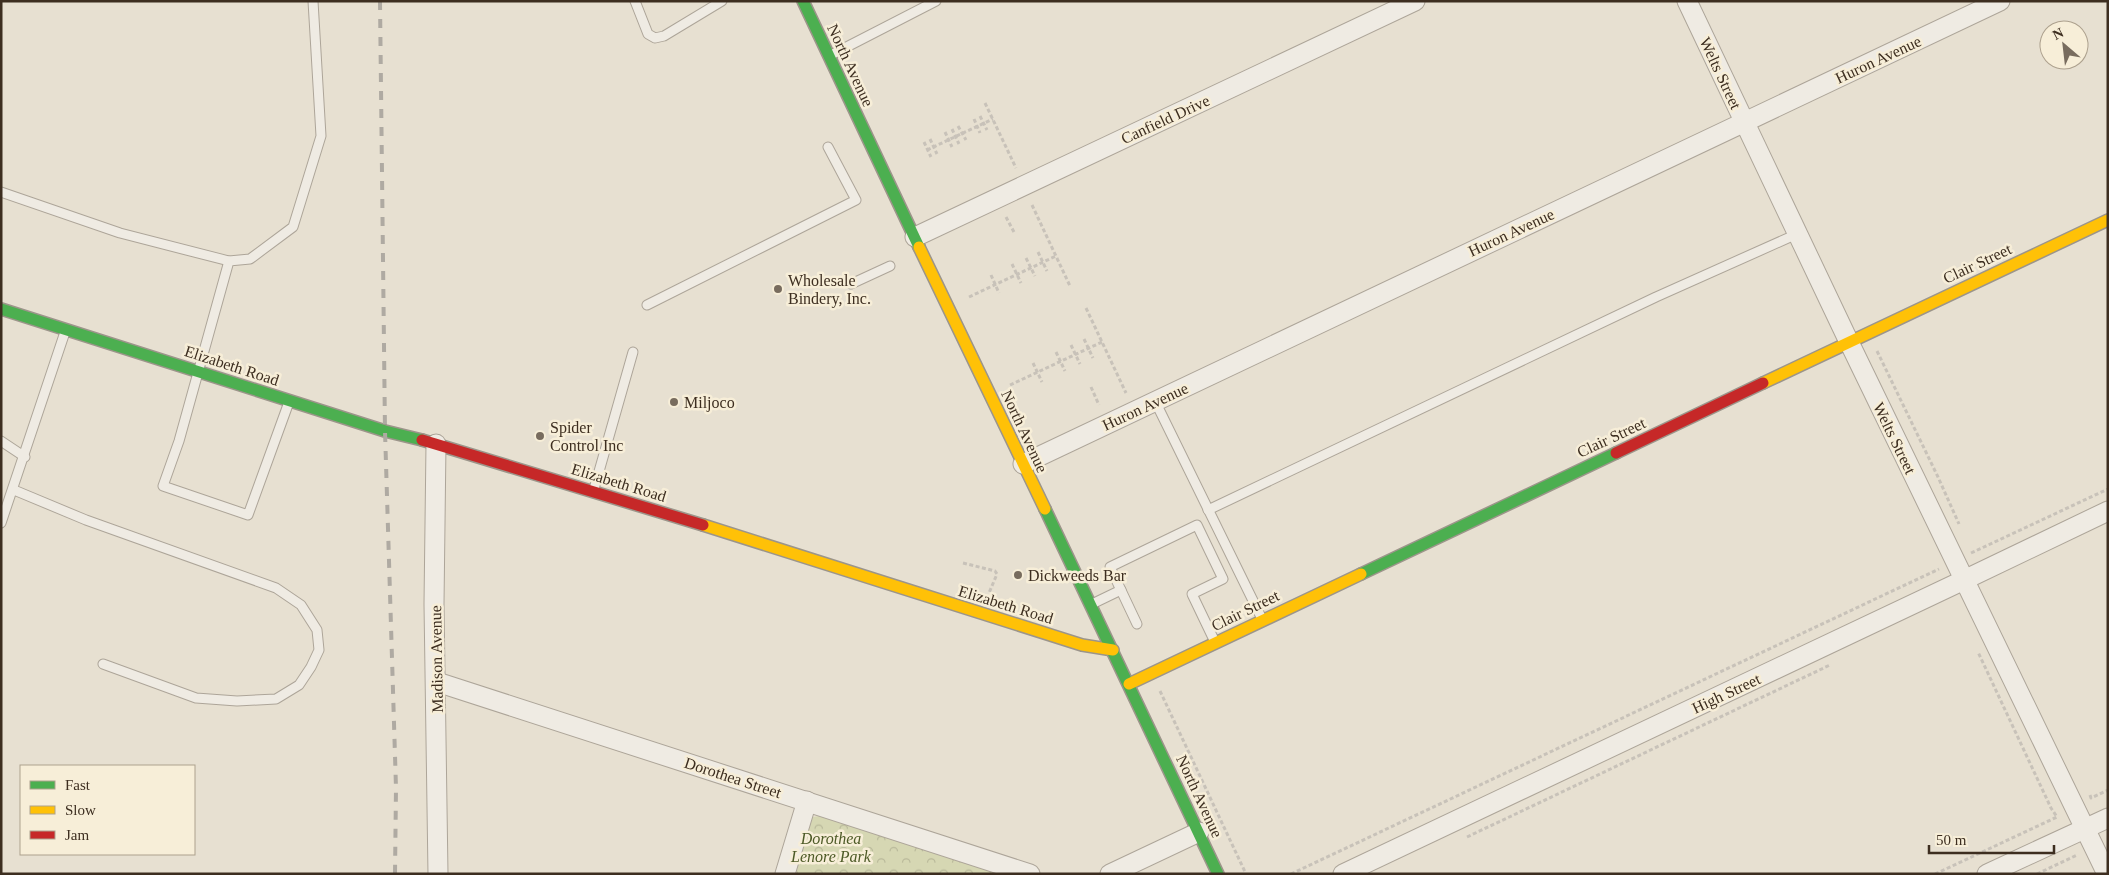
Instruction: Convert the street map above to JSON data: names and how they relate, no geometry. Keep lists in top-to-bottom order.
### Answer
{
  "streets": {
    "street": [
      "Huron Avenue",
      "North Avenue",
      "Welts Street",
      "Canfield Drive",
      "Clair Street",
      "Elizabeth Road",
      "Madison Avenue",
      "High Street",
      "Dorothea Street"
    ]
  },
  "crossings": [
    ["Huron Avenue", "North Avenue"],
    ["Huron Avenue", "Welts Street"],
    ["North Avenue", "Canfield Drive"],
    ["North Avenue", "Clair Street"],
    ["North Avenue", "Elizabeth Road"],
    ["Welts Street", "Clair Street"],
    ["Welts Street", "High Street"],
    ["Elizabeth Road", "Madison Avenue"],
    ["Madison Avenue", "Dorothea Street"]
  ],
  "parks": ["Dorothea Lenore Park"],
  "places": [
    "Wholesale Bindery, Inc.",
    "Miljoco",
    "Spider Control Inc",
    "Dickweeds Bar"
  ],
  "legend": ["Fast", "Slow", "Jam"],
  "scale_bar": "50 m",
  "north": "top left"
}
